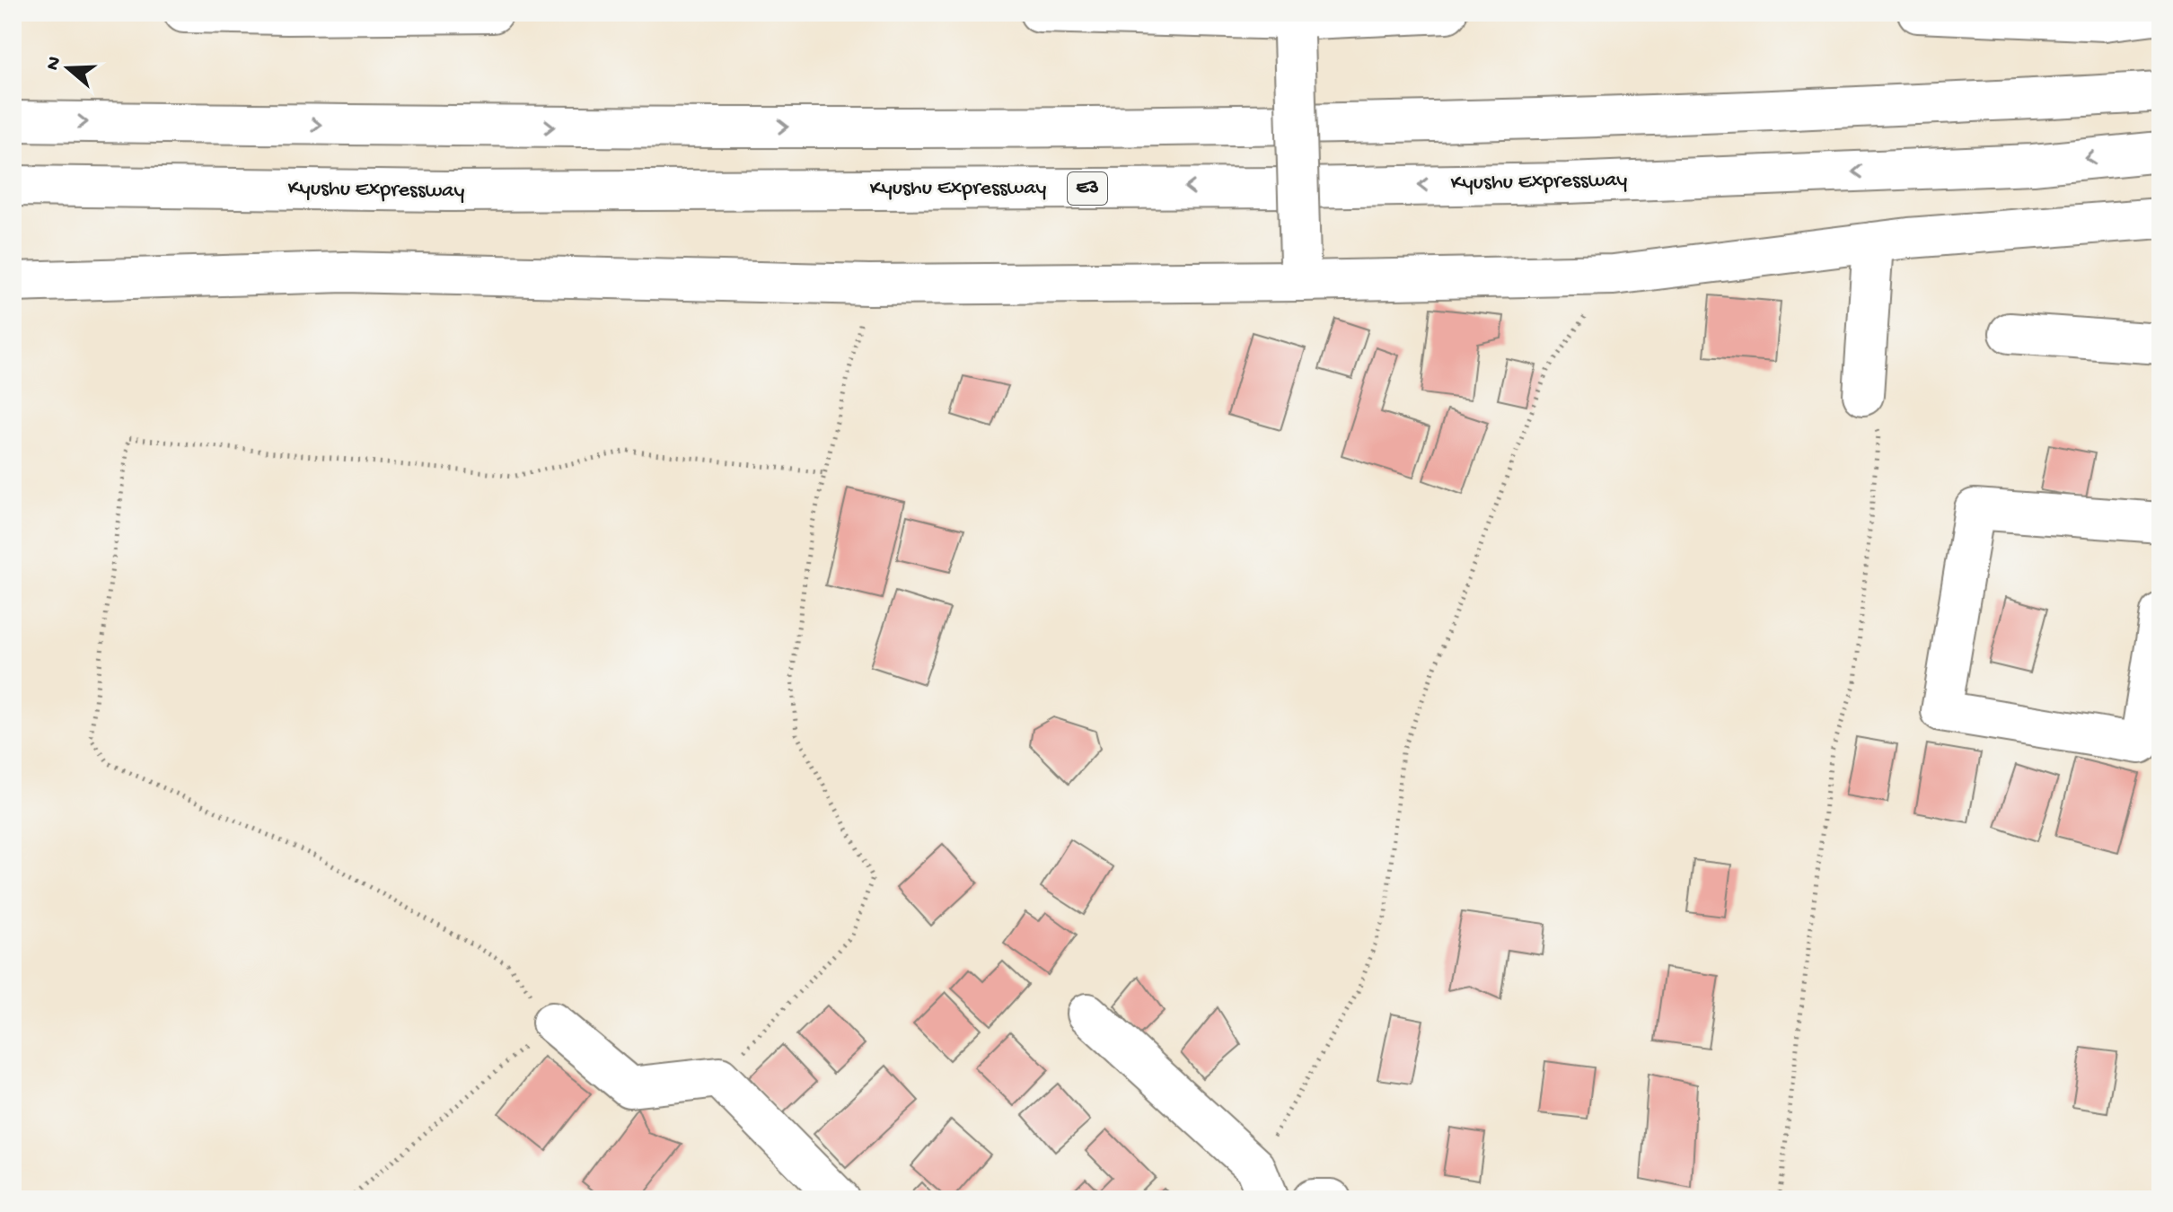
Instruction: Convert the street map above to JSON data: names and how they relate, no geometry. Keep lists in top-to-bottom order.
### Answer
{
  "streets": {
    "main road": ["Kyushu Expressway", "E3"]
  },
  "north": "left"
}
